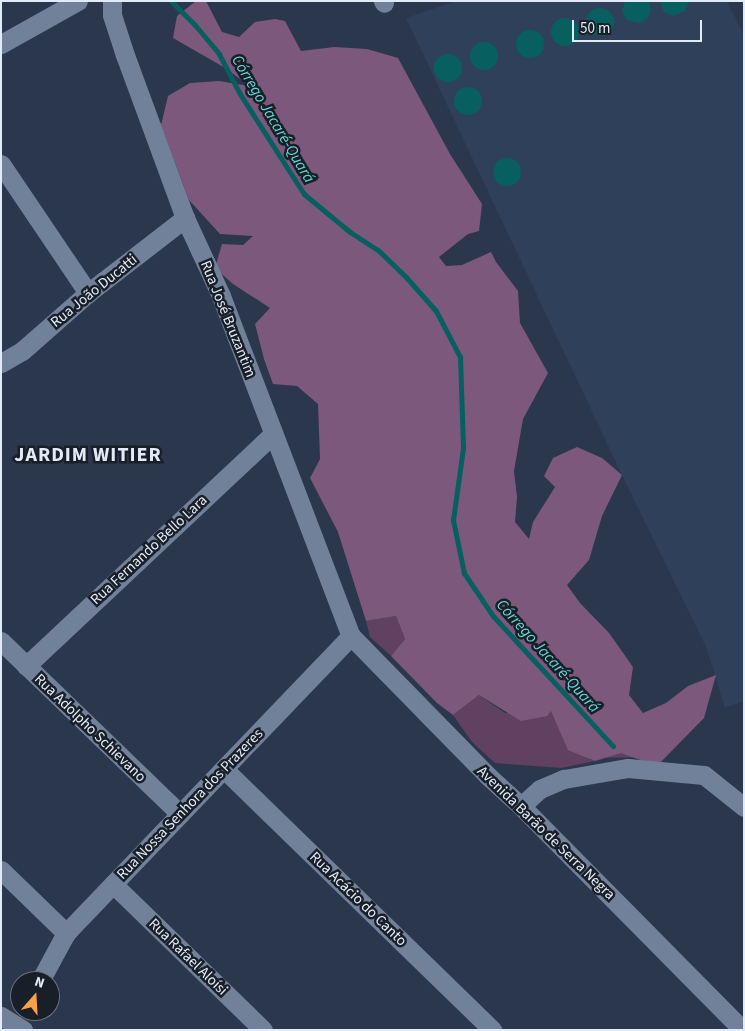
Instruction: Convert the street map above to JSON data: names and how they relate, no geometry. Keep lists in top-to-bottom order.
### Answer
{
  "streets": {
    "street": [
      "Rua João Ducatti",
      "Rua José Bruzantim",
      "Rua Fernando Bello Lara",
      "Rua Adolpho Schievano",
      "Rua Nossa Senhora dos Prazeres",
      "Avenida Barão de Serra Negra",
      "Rua Acácio do Canto",
      "Rua Rafael Aloísi"
    ]
  },
  "crossings": [
    ["Rua João Ducatti", "Rua José Bruzantim"],
    ["Rua José Bruzantim", "Rua Fernando Bello Lara"],
    ["Rua José Bruzantim", "Rua Nossa Senhora dos Prazeres"],
    ["Rua José Bruzantim", "Avenida Barão de Serra Negra"],
    ["Rua Fernando Bello Lara", "Rua Adolpho Schievano"],
    ["Rua Adolpho Schievano", "Rua Nossa Senhora dos Prazeres"],
    ["Rua Nossa Senhora dos Prazeres", "Avenida Barão de Serra Negra"],
    ["Rua Nossa Senhora dos Prazeres", "Rua Acácio do Canto"],
    ["Rua Nossa Senhora dos Prazeres", "Rua Rafael Aloísi"]
  ],
  "districts": ["JARDIM WITIER"],
  "water": ["Córrego Jacaré-Quará"],
  "scale_bar": "50 m",
  "north": "top"
}
